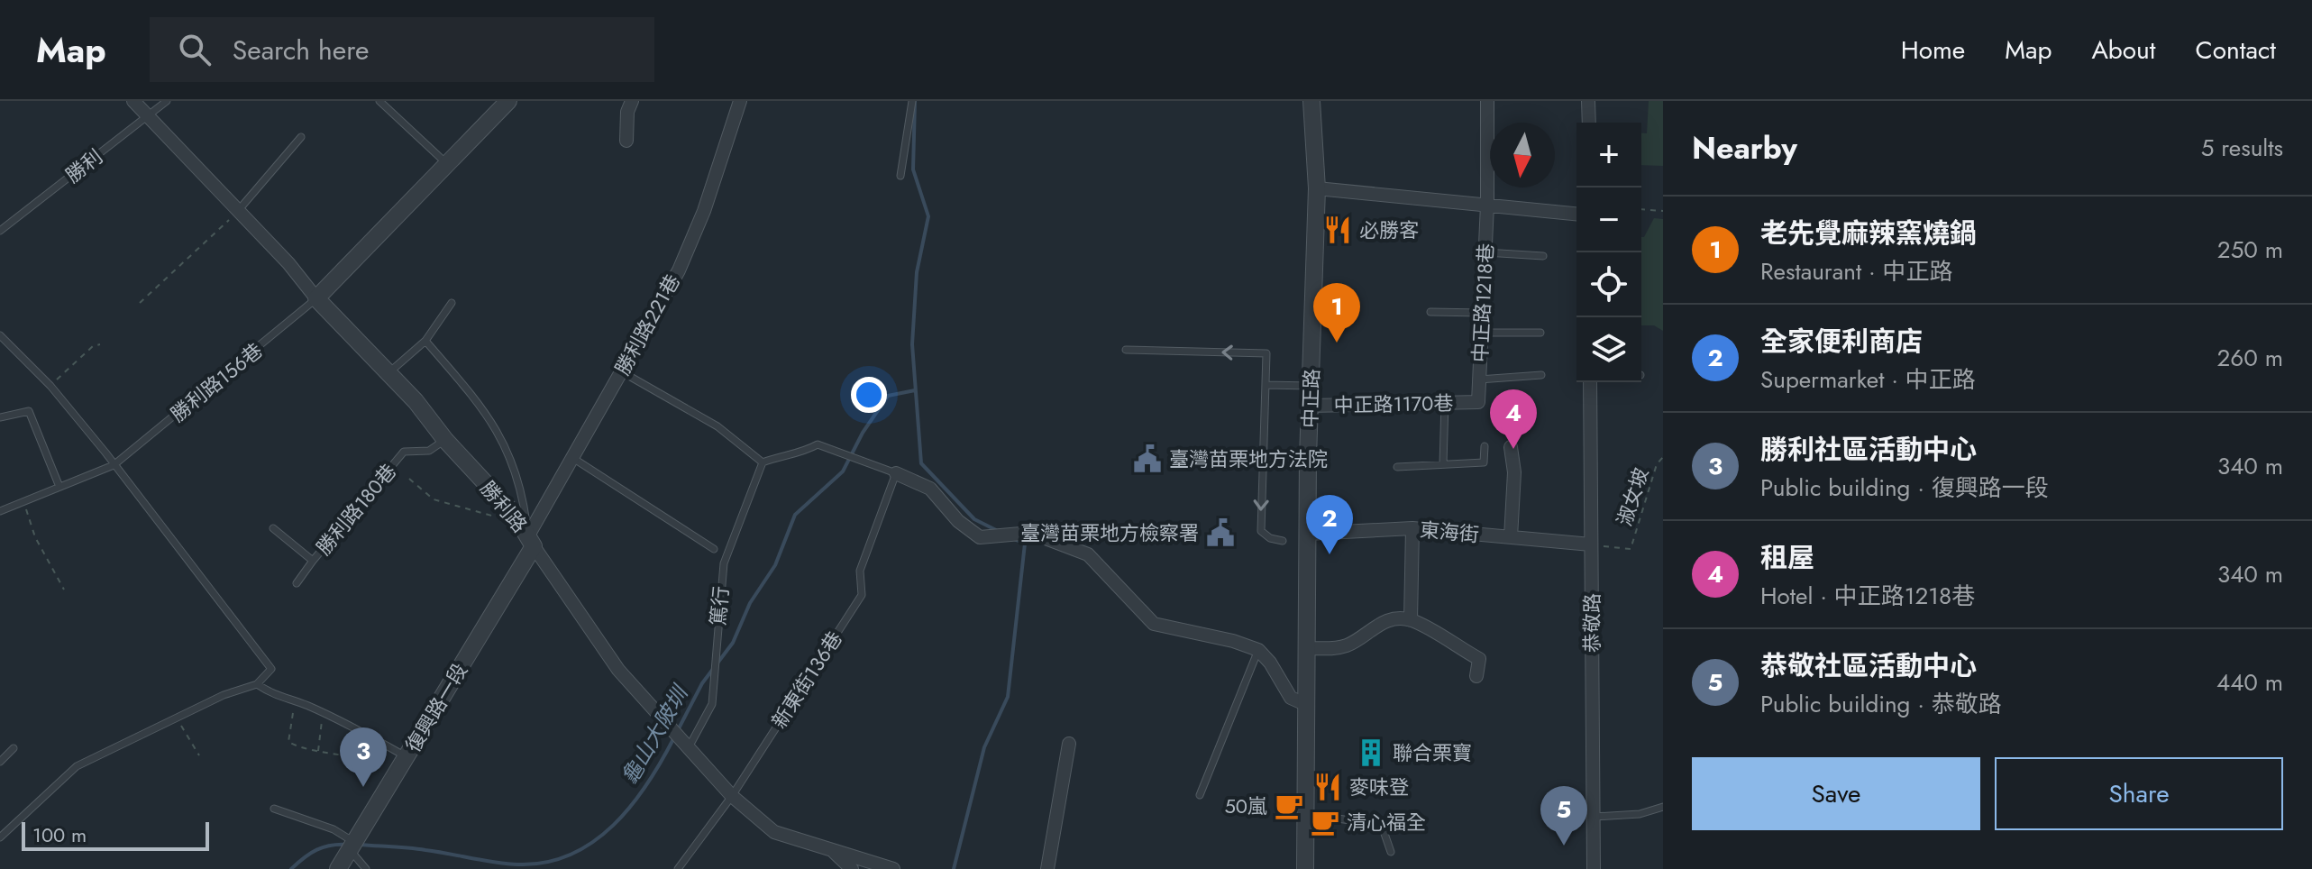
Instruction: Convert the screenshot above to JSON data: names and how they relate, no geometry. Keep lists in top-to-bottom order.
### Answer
{
  "streets": {
    "street": [
      "中正路1218巷",
      "勝利路221巷",
      "中正路",
      "中正路1170巷",
      "勝利路",
      "東海街",
      "恭敬路",
      "復興路一段"
    ],
    "lane": [
      "勝利",
      "勝利路156巷",
      "勝利路180巷",
      "篤行",
      "新東街136巷"
    ],
    "path": ["淑女坡"]
  },
  "crossings": [
    ["勝利", "勝利路"],
    ["中正路1218巷", "中正路1170巷"],
    ["勝利路221巷", "勝利路"],
    ["勝利路221巷", "復興路一段"],
    ["勝利路156巷", "勝利路"],
    ["中正路", "中正路1170巷"],
    ["中正路", "東海街"],
    ["淑女坡", "東海街"],
    ["淑女坡", "恭敬路"],
    ["勝利路", "勝利路180巷"],
    ["勝利路", "篤行"],
    ["勝利路", "新東街136巷"],
    ["勝利路", "復興路一段"],
    ["東海街", "恭敬路"]
  ],
  "water": ["龜山大陂圳"],
  "places": {
    "restaurant": ["必勝客", "麥味登"],
    "public building": ["臺灣苗栗地方法院", "臺灣苗栗地方檢察署"],
    "building": ["聯合栗寶"],
    "cafe": ["50嵐", "清心福全"]
  },
  "scale_bar": "100 m",
  "north": "bottom",
  "page": {
    "header": "Map",
    "search": "Search here",
    "nav": [
      "Home",
      "Map",
      "About",
      "Contact"
    ],
    "heading": ["Nearby", "5 results"],
    "map_buttons": ["+", "−"],
    "list": [
      {
        "mark": "1",
        "name": "老先覺麻辣窯燒鍋",
        "note": "Restaurant · 中正路",
        "value": "250 m"
      },
      {
        "mark": "2",
        "name": "全家便利商店",
        "note": "Supermarket · 中正路",
        "value": "260 m"
      },
      {
        "mark": "3",
        "name": "勝利社區活動中心",
        "note": "Public building · 復興路一段",
        "value": "340 m"
      },
      {
        "mark": "4",
        "name": "租屋",
        "note": "Hotel · 中正路1218巷",
        "value": "340 m"
      },
      {
        "mark": "5",
        "name": "恭敬社區活動中心",
        "note": "Public building · 恭敬路",
        "value": "440 m"
      }
    ],
    "pins": [
      "1",
      "4",
      "2",
      "3",
      "5"
    ],
    "buttons": ["Save", "Share"],
    "scale": "100 m"
  }
}
